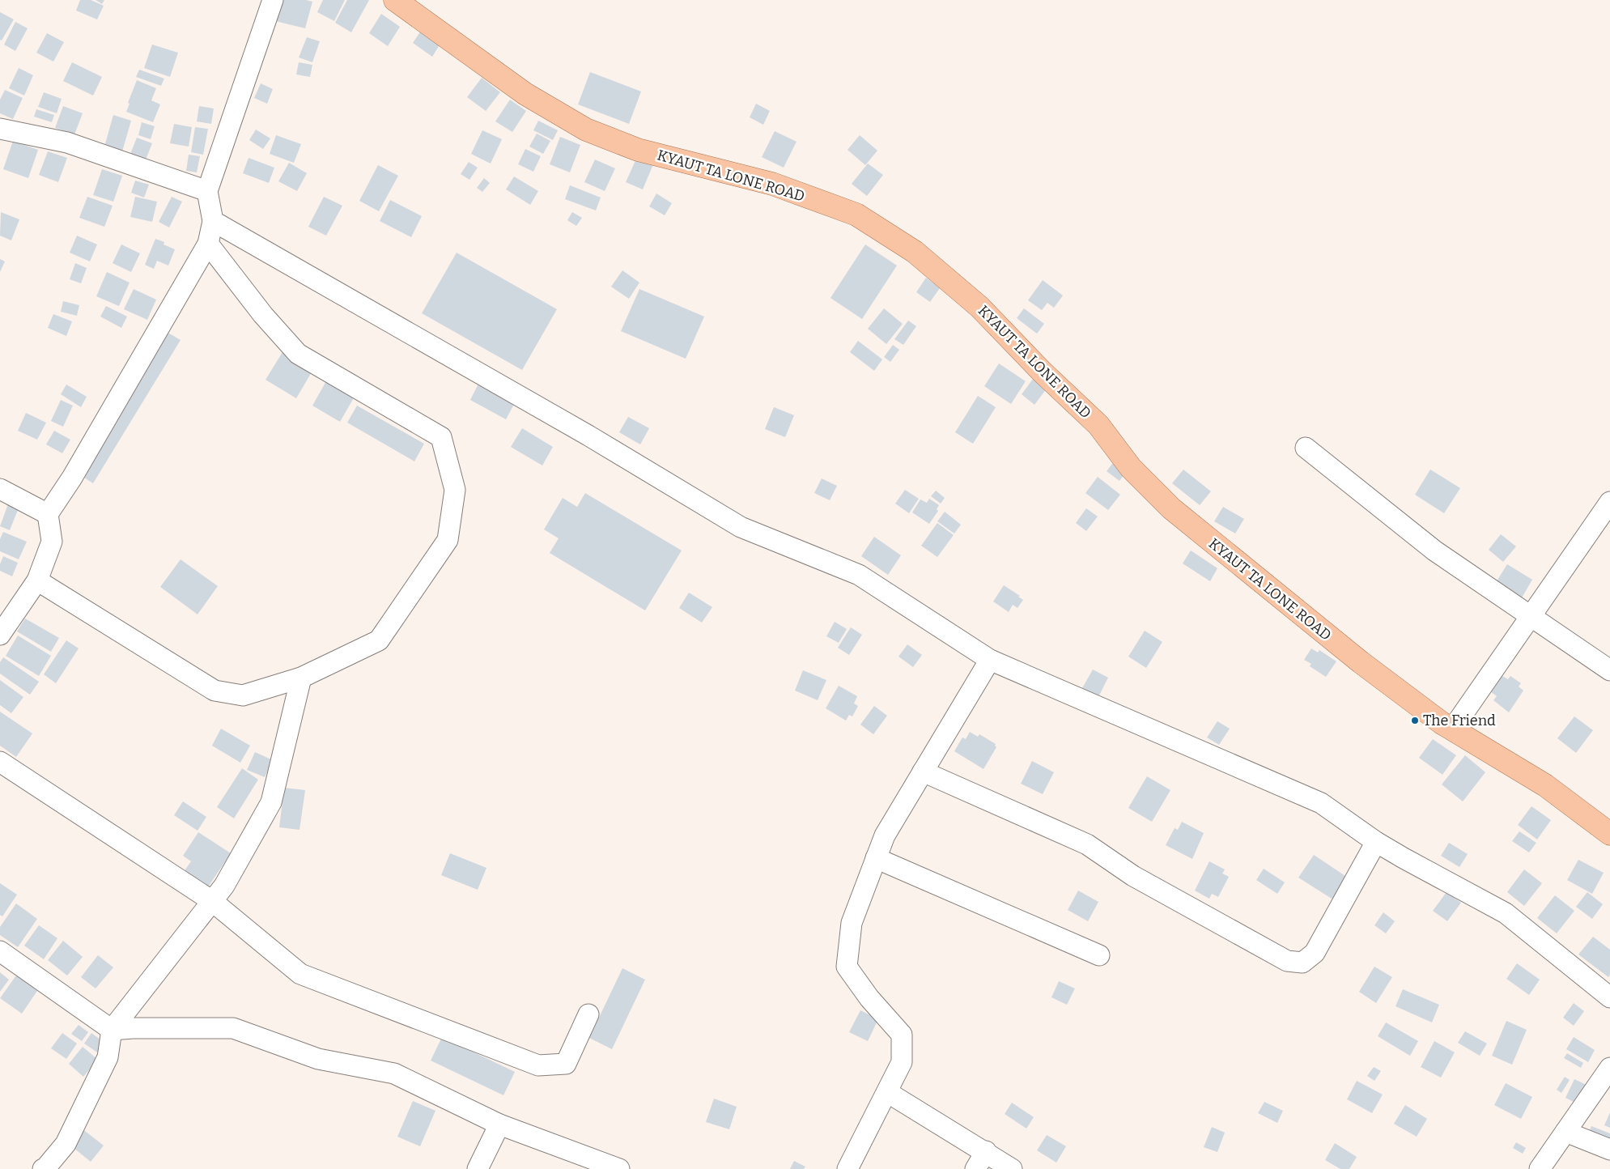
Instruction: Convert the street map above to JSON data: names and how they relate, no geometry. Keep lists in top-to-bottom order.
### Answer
{
  "streets": {
    "main road": ["KYAUT TA LONE ROAD"]
  },
  "places": ["The Friend"]
}
